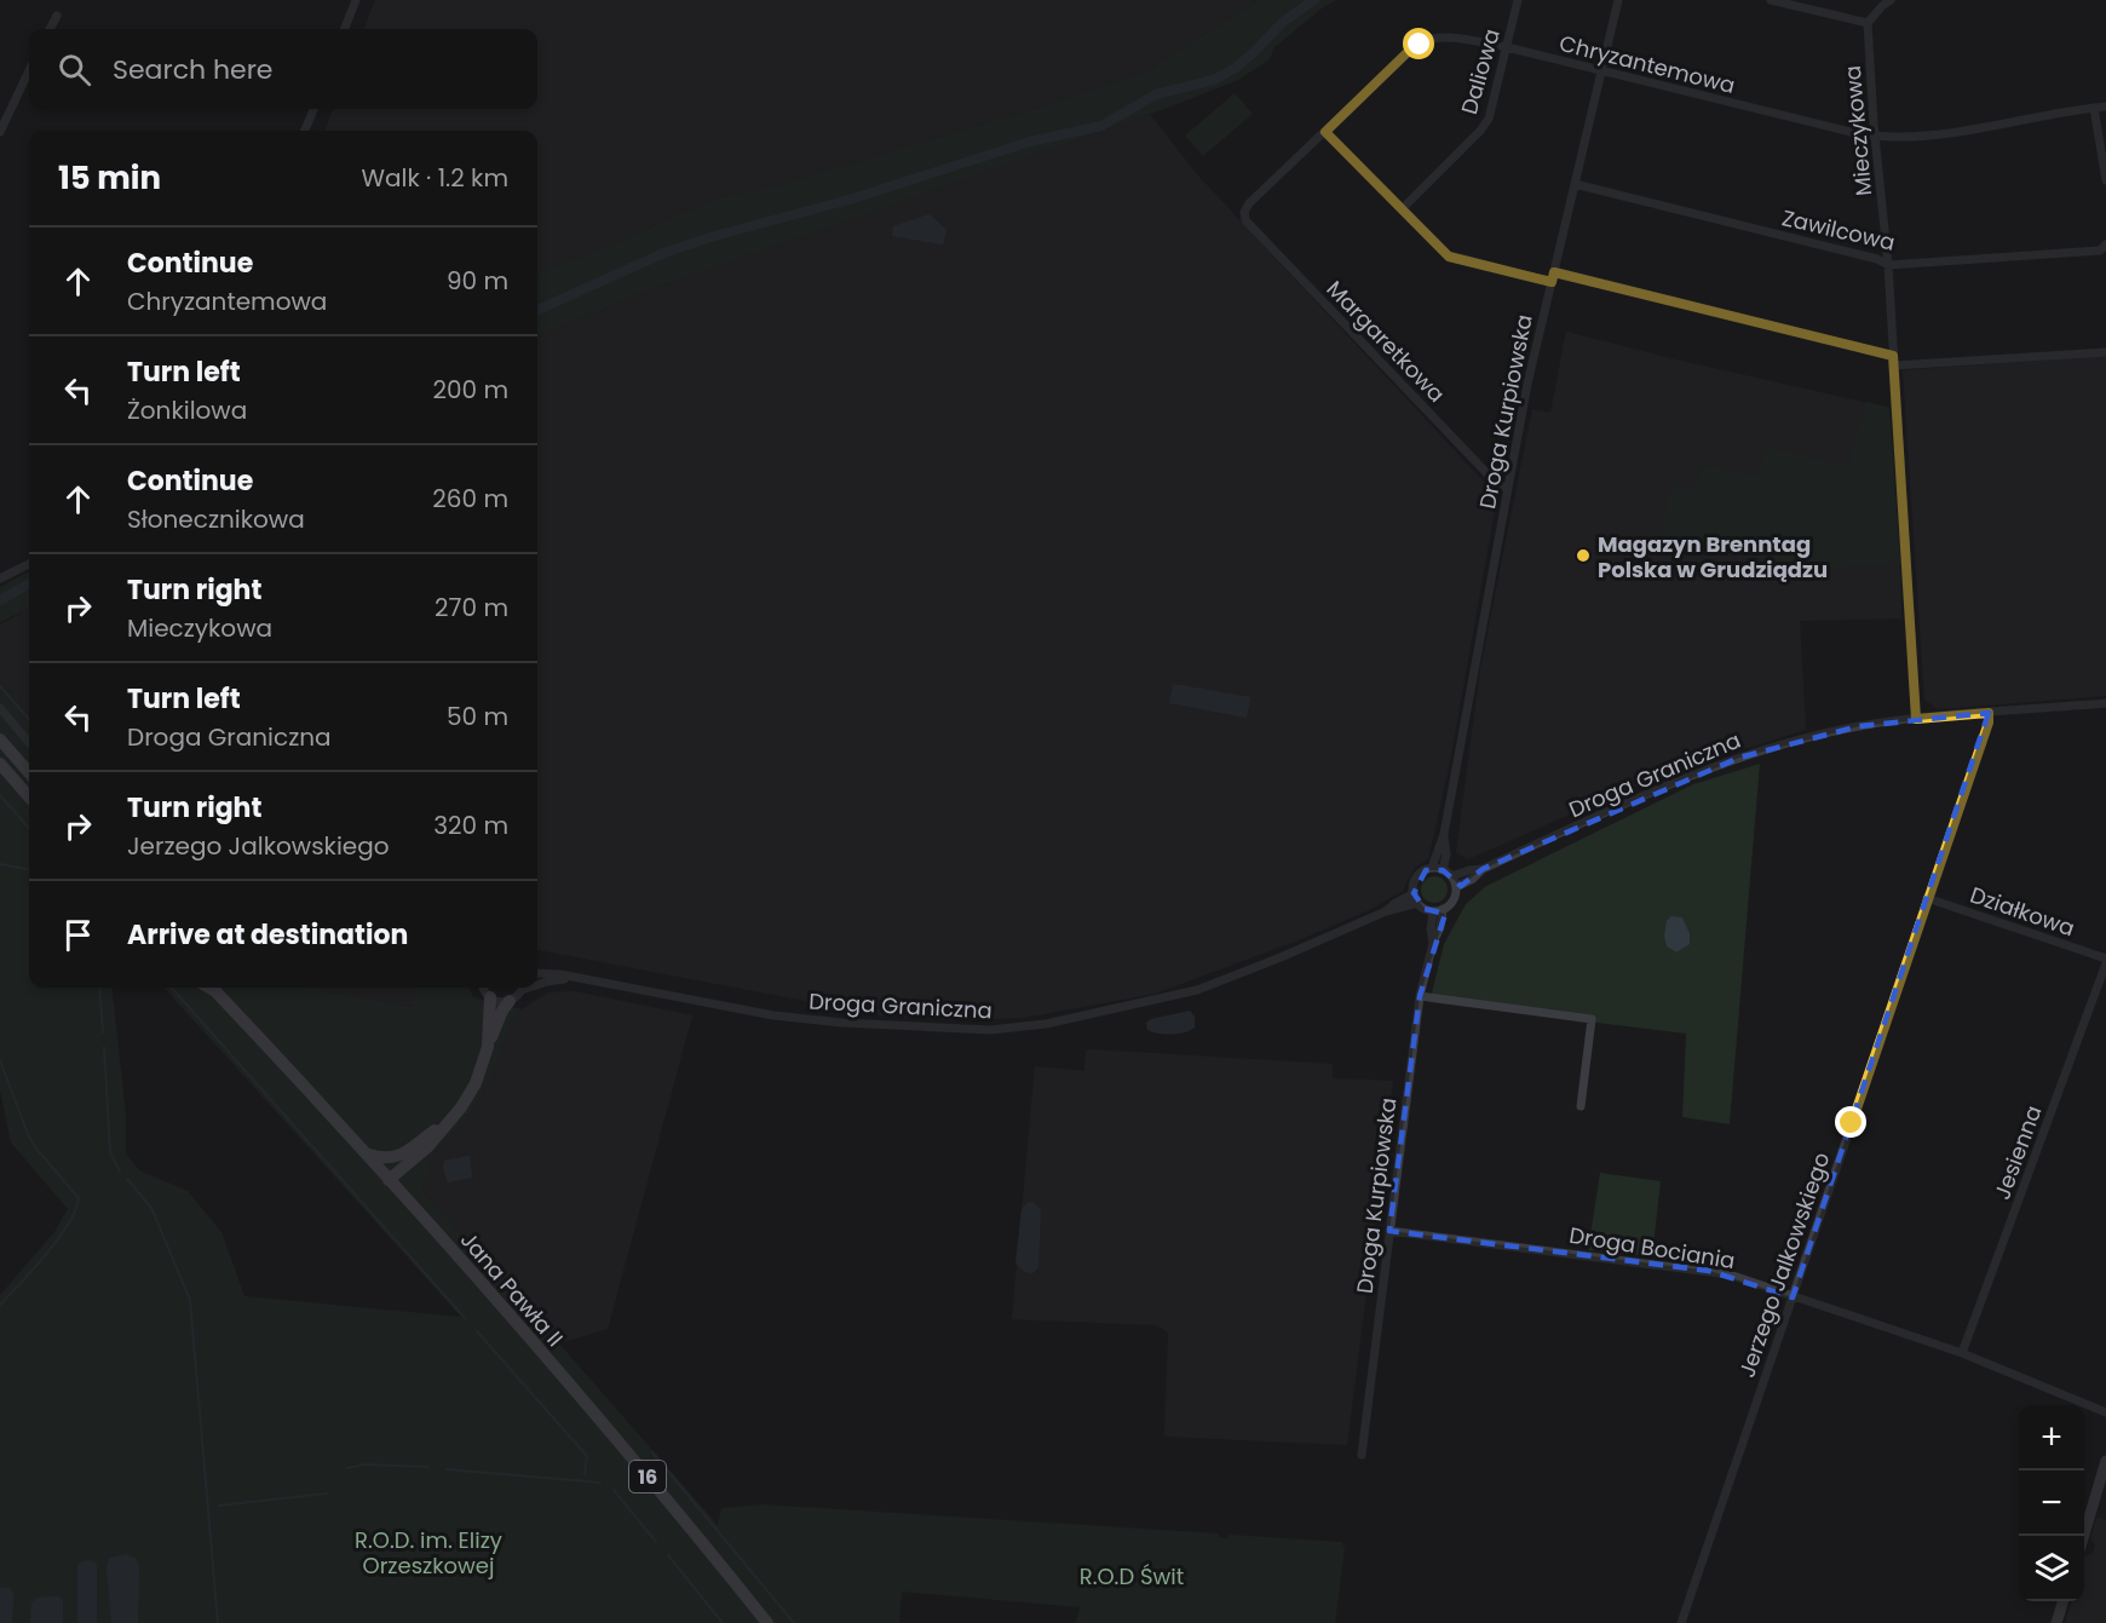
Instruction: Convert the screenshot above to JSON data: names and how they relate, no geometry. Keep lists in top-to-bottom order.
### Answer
{
  "streets": {
    "main road": ["Jana Pawła II", "16"],
    "street": [
      "Chryzantemowa",
      "Daliowa",
      "Mieczykowa",
      "Zawilcowa",
      "Margaretkowa",
      "Droga Kurpiowska",
      "Droga Graniczna",
      "Działkowa",
      "Jesienna",
      "Droga Bociania",
      "Jerzego Jalkowskiego"
    ]
  },
  "crossings": [
    ["Chryzantemowa", "Daliowa"],
    ["Chryzantemowa", "Mieczykowa"],
    ["Chryzantemowa", "Margaretkowa"],
    ["Chryzantemowa", "Droga Kurpiowska"],
    ["Mieczykowa", "Zawilcowa"],
    ["Mieczykowa", "Droga Graniczna"],
    ["Zawilcowa", "Droga Kurpiowska"],
    ["Margaretkowa", "Droga Kurpiowska"],
    ["Droga Kurpiowska", "Droga Graniczna"],
    ["Droga Kurpiowska", "Droga Bociania"],
    ["Droga Graniczna", "Jerzego Jalkowskiego"],
    ["Działkowa", "Jesienna"],
    ["Działkowa", "Jerzego Jalkowskiego"],
    ["Jesienna", "Droga Bociania"],
    ["Droga Bociania", "Jerzego Jalkowskiego"]
  ],
  "parks": ["R.O.D. im. Elizy Orzeszkowej", "R.O.D Świt"],
  "places": ["Magazyn Brenntag Polska w Grudziądzu"],
  "page": {
    "search": "Search here",
    "heading": ["15 min", "Walk · 1.2 km"],
    "list": [
      ["Continue", "Chryzantemowa", "90 m"],
      ["Turn left", "Żonkilowa", "200 m"],
      ["Continue", "Słonecznikowa", "260 m"],
      ["Turn right", "Mieczykowa", "270 m"],
      ["Turn left", "Droga Graniczna", "50 m"],
      ["Turn right", "Jerzego Jalkowskiego", "320 m"],
      "Arrive at destination"
    ],
    "map_buttons": ["+", "−"]
  }
}
